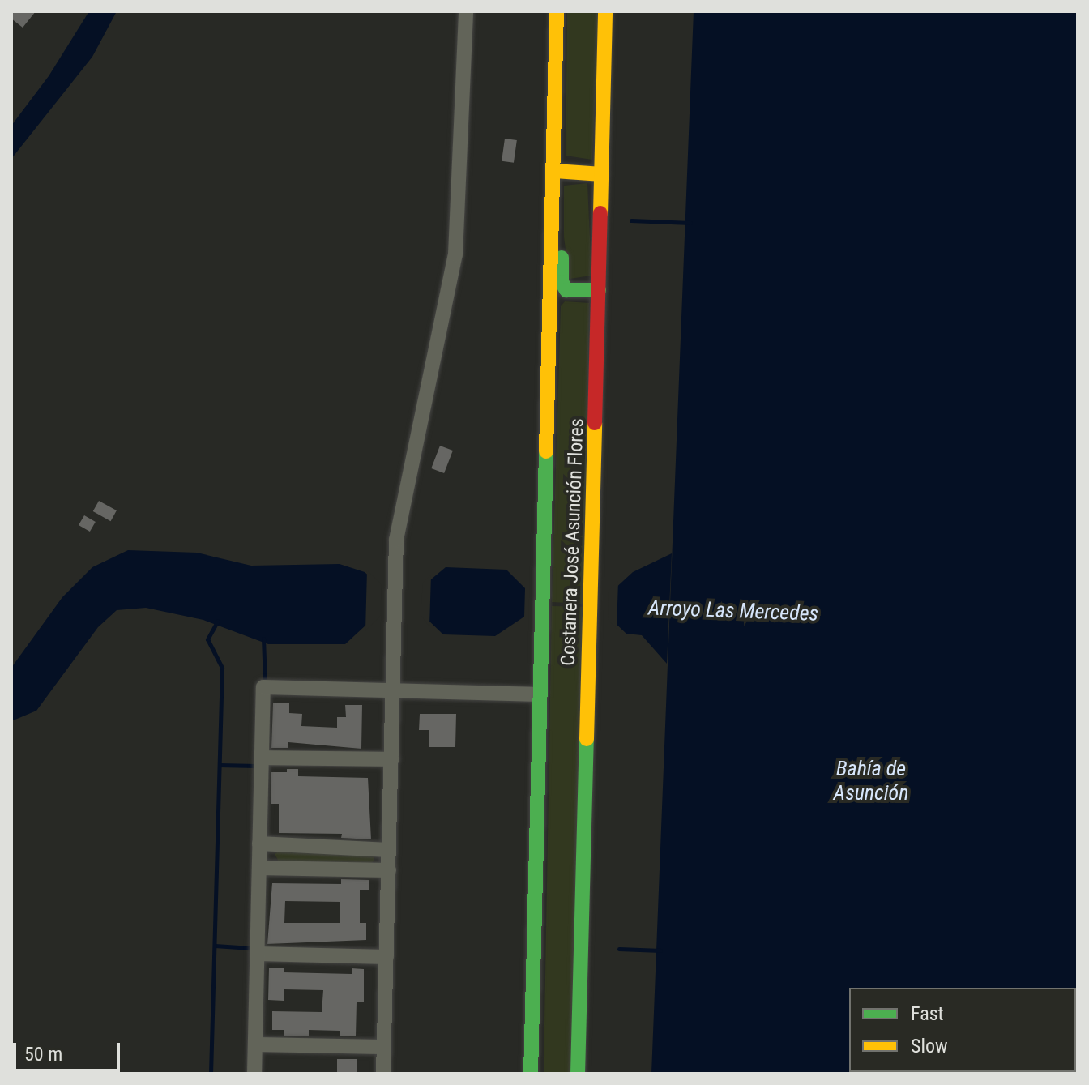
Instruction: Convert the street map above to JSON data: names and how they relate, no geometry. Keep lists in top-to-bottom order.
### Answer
{
  "streets": {
    "highway": ["Costanera José Asunción Flores"]
  },
  "water": ["Arroyo Las Mercedes", "Bahía de Asunción"],
  "legend": ["Fast", "Slow"],
  "scale_bar": "50 m"
}
